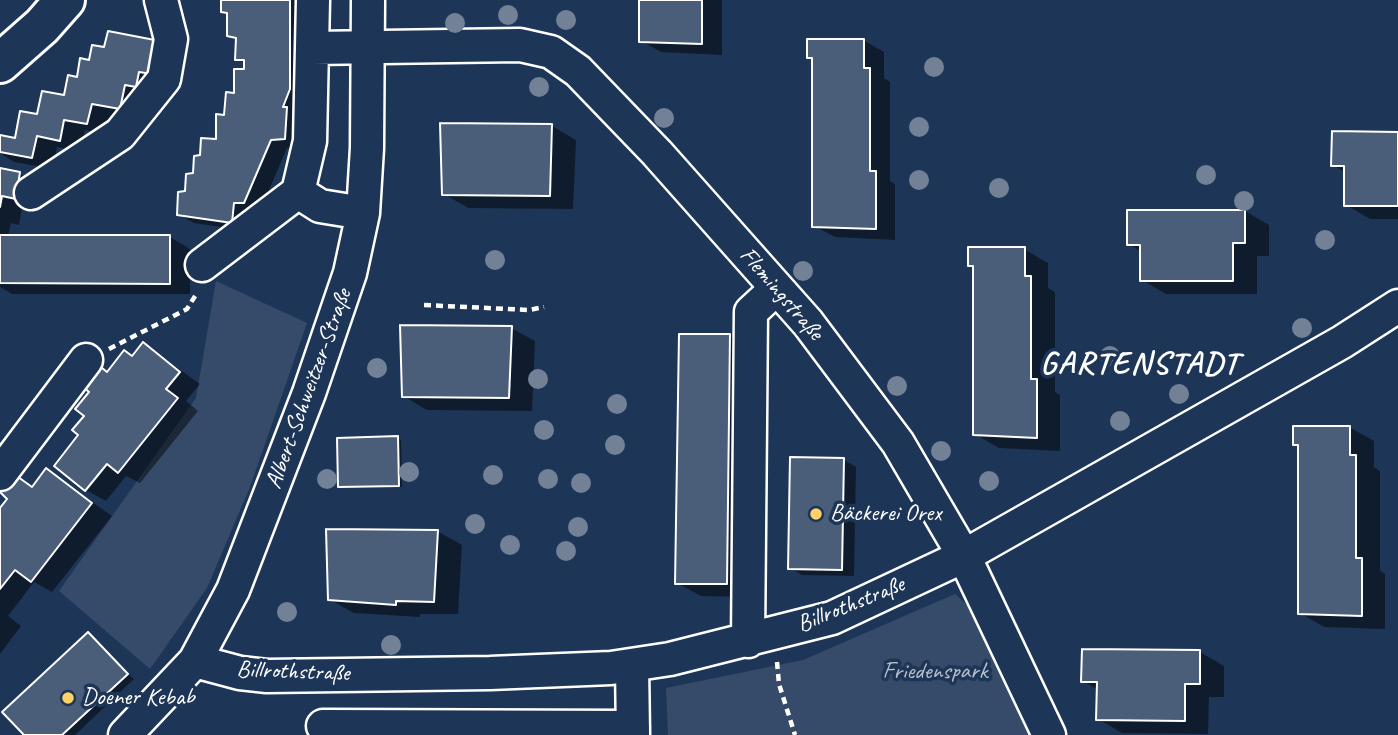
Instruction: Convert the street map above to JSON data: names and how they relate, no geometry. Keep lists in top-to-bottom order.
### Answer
{
  "streets": {
    "street": ["Flemingstraße", "Albert-Schweitzer-Straße", "Billrothstraße"]
  },
  "crossings": [
    ["Flemingstraße", "Albert-Schweitzer-Straße"],
    ["Flemingstraße", "Billrothstraße"],
    ["Albert-Schweitzer-Straße", "Billrothstraße"]
  ],
  "districts": ["GARTENSTADT"],
  "parks": ["Friedenspark"],
  "places": ["Bäckerei Orex", "Doener Kebab"]
}
